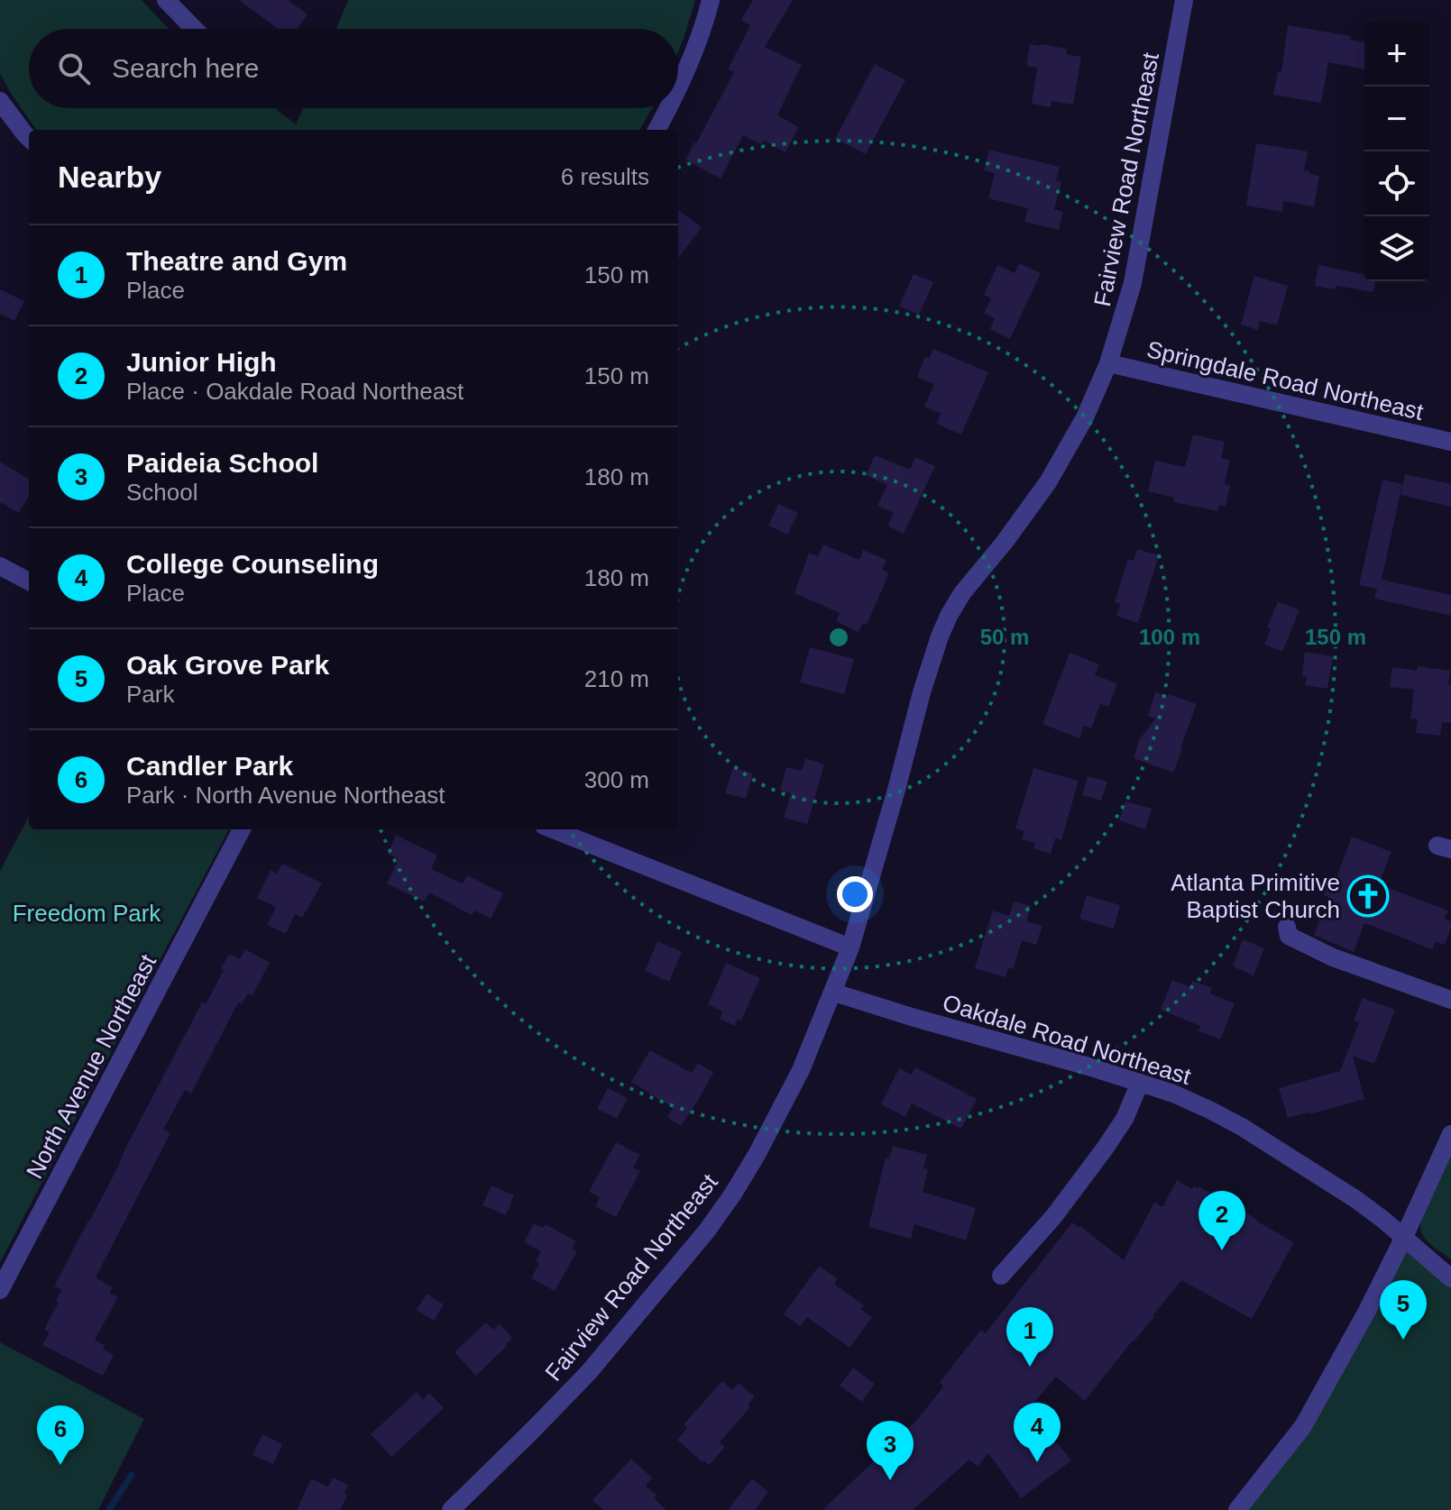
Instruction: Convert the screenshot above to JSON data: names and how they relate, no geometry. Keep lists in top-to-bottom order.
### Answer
{
  "streets": {
    "street": [
      "Fairview Road Northeast",
      "Springdale Road Northeast",
      "Oakdale Road Northeast",
      "North Avenue Northeast"
    ]
  },
  "crossings": [
    ["Fairview Road Northeast", "Springdale Road Northeast"],
    ["Fairview Road Northeast", "Oakdale Road Northeast"]
  ],
  "parks": ["Freedom Park"],
  "places": {
    "church": ["Atlanta Primitive Baptist Church"]
  },
  "page": {
    "map_buttons": ["+", "−"],
    "search": "Search here",
    "heading": ["Nearby", "6 results"],
    "list": [
      {
        "mark": "1",
        "name": "Theatre and Gym",
        "note": "Place",
        "value": "150 m"
      },
      {
        "mark": "2",
        "name": "Junior High",
        "note": "Place · Oakdale Road Northeast",
        "value": "150 m"
      },
      {
        "mark": "3",
        "name": "Paideia School",
        "note": "School",
        "value": "180 m"
      },
      {
        "mark": "4",
        "name": "College Counseling",
        "note": "Place",
        "value": "180 m"
      },
      {
        "mark": "5",
        "name": "Oak Grove Park",
        "note": "Park",
        "value": "210 m"
      },
      {
        "mark": "6",
        "name": "Candler Park",
        "note": "Park · North Avenue Northeast",
        "value": "300 m"
      }
    ],
    "pins": [
      "2",
      "5",
      "1",
      "4",
      "6",
      "3"
    ]
  },
  "rings": ["50 m", "100 m", "150 m"]
}
